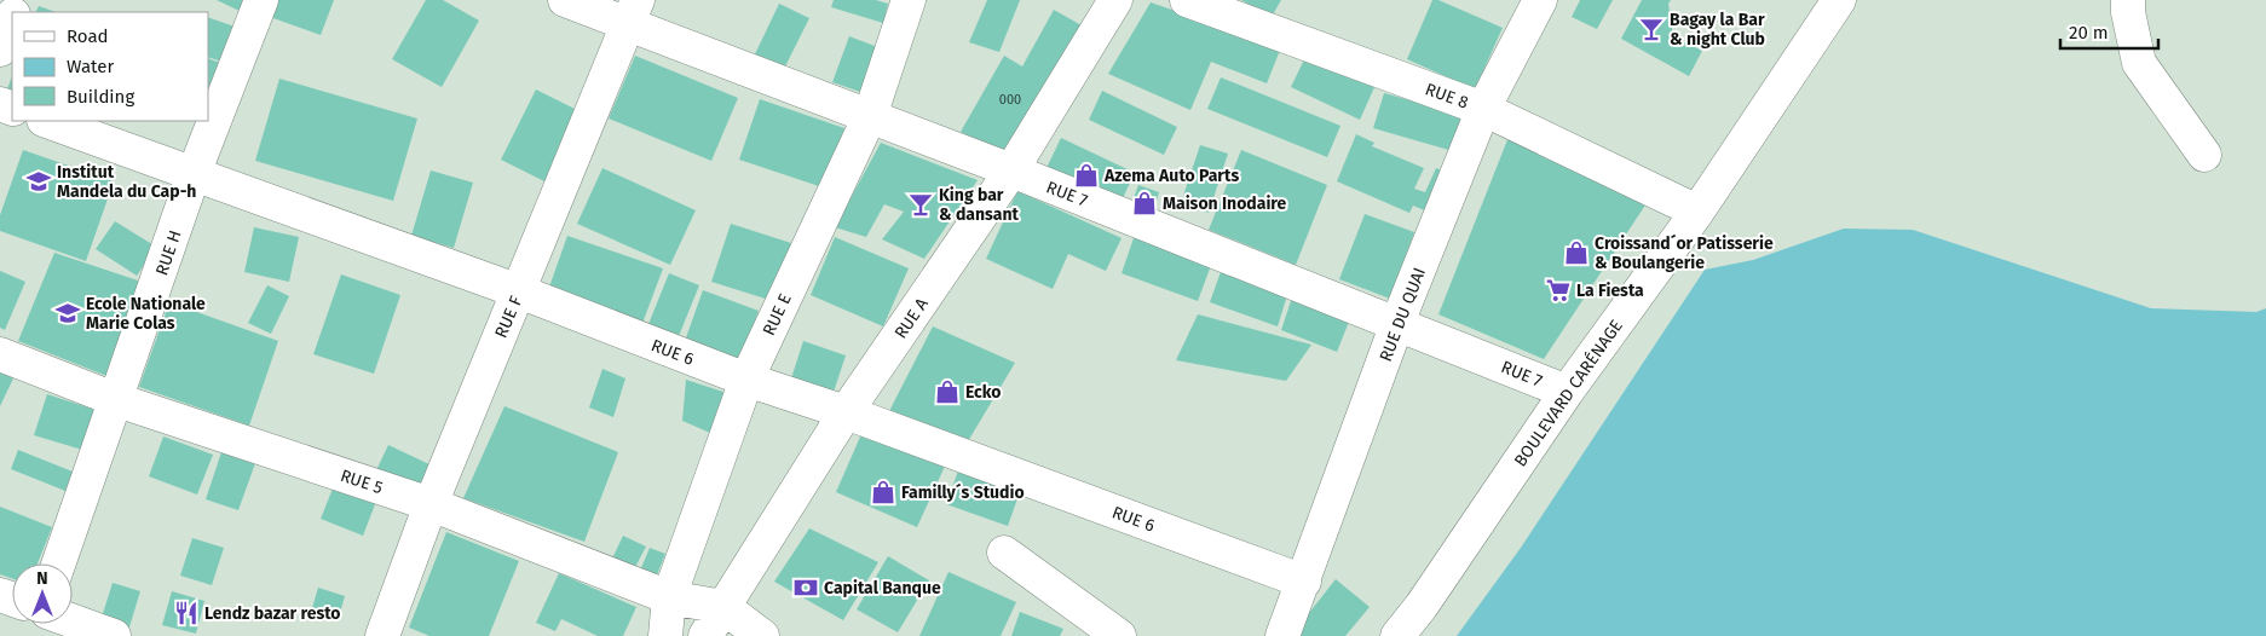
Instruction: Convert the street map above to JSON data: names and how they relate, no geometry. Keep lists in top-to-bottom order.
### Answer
{
  "streets": {
    "street": [
      "RUE 8",
      "RUE 7",
      "RUE H",
      "RUE E",
      "RUE DU QUAI",
      "RUE F",
      "RUE A",
      "RUE 6",
      "BOULEVARD CARÉNAGE",
      "RUE 5"
    ]
  },
  "crossings": [
    ["RUE 8", "RUE DU QUAI"],
    ["RUE 8", "BOULEVARD CARÉNAGE"],
    ["RUE 7", "RUE E"],
    ["RUE 7", "RUE DU QUAI"],
    ["RUE 7", "RUE F"],
    ["RUE 7", "RUE A"],
    ["RUE 7", "BOULEVARD CARÉNAGE"],
    ["RUE H", "RUE 6"],
    ["RUE H", "RUE 5"],
    ["RUE E", "RUE 6"],
    ["RUE E", "RUE 5"],
    ["RUE DU QUAI", "RUE 6"],
    ["RUE F", "RUE 6"],
    ["RUE F", "RUE 5"],
    ["RUE A", "RUE 6"],
    ["RUE A", "RUE 5"]
  ],
  "places": {
    "bar": ["Bagay la Bar & night Club", "King bar & dansant"],
    "shop": [
      "Azema Auto Parts",
      "Maison Inodaire",
      "Croissand´or Patisserie & Boulangerie",
      "Ecko",
      "Familly´s Studio"
    ],
    "school or university": ["Institut Mandela du Cap-h", "Ecole Nationale Marie Colas"],
    "supermarket": ["La Fiesta"],
    "bank": ["Capital Banque"],
    "restaurant": ["Lendz bazar resto"]
  },
  "house_numbers": ["000"],
  "legend": ["Road", "Water", "Building"],
  "scale_bar": "20 m",
  "north": "top"
}
